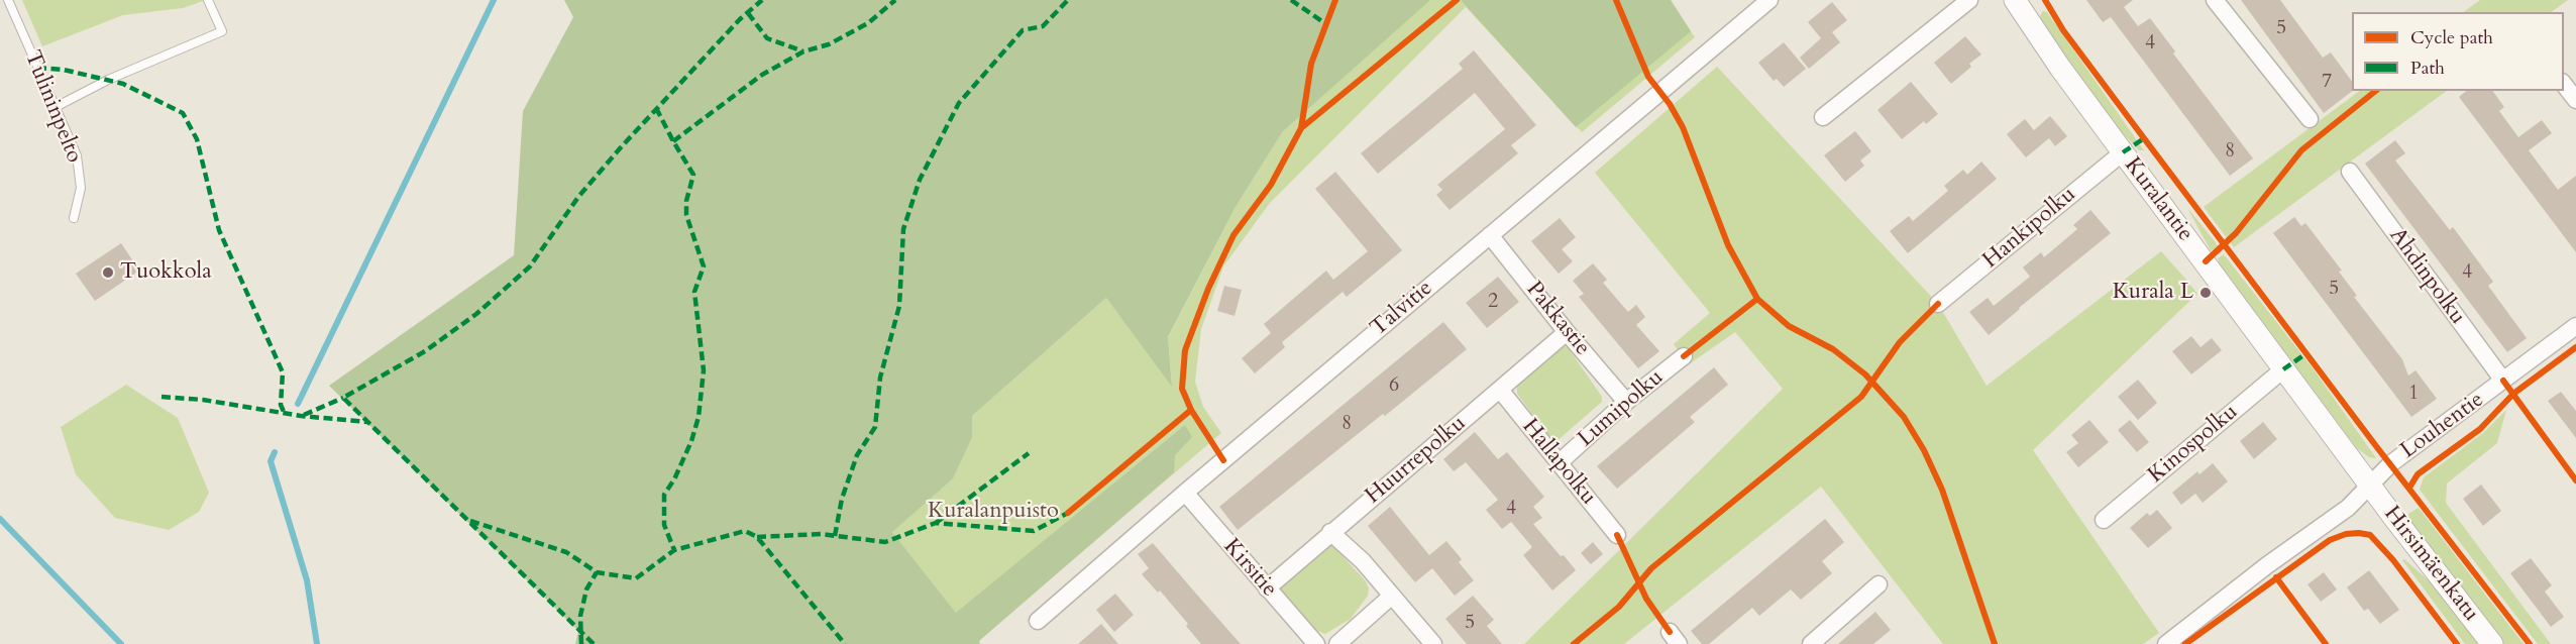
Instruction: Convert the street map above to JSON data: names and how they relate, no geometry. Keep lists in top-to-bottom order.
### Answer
{
  "streets": {
    "street": [
      "Kuralantie",
      "Hankipolku",
      "Ahdinpolku",
      "Talvitie",
      "Pakkastie",
      "Lumipolku",
      "Louhentie",
      "Kinospolku",
      "Huurrepolku",
      "Hallapolku",
      "Hirsimäenkatu",
      "Kirsitie"
    ],
    "lane": ["Tulininpelto"]
  },
  "crossings": [
    ["Kuralantie", "Hankipolku"],
    ["Kuralantie", "Louhentie"],
    ["Kuralantie", "Kinospolku"],
    ["Kuralantie", "Hirsimäenkatu"],
    ["Ahdinpolku", "Louhentie"],
    ["Talvitie", "Pakkastie"],
    ["Talvitie", "Kirsitie"],
    ["Pakkastie", "Lumipolku"],
    ["Pakkastie", "Huurrepolku"],
    ["Lumipolku", "Hallapolku"],
    ["Louhentie", "Hirsimäenkatu"],
    ["Huurrepolku", "Hallapolku"],
    ["Huurrepolku", "Kirsitie"]
  ],
  "parks": ["Kuralanpuisto"],
  "places": ["Tuokkola", "Kurala L"],
  "house_numbers": [
    "5",
    "4",
    "7",
    "8",
    "4",
    "5",
    "2",
    "6",
    "1",
    "8",
    "4",
    "5"
  ],
  "legend": ["Cycle path", "Path"]
}
